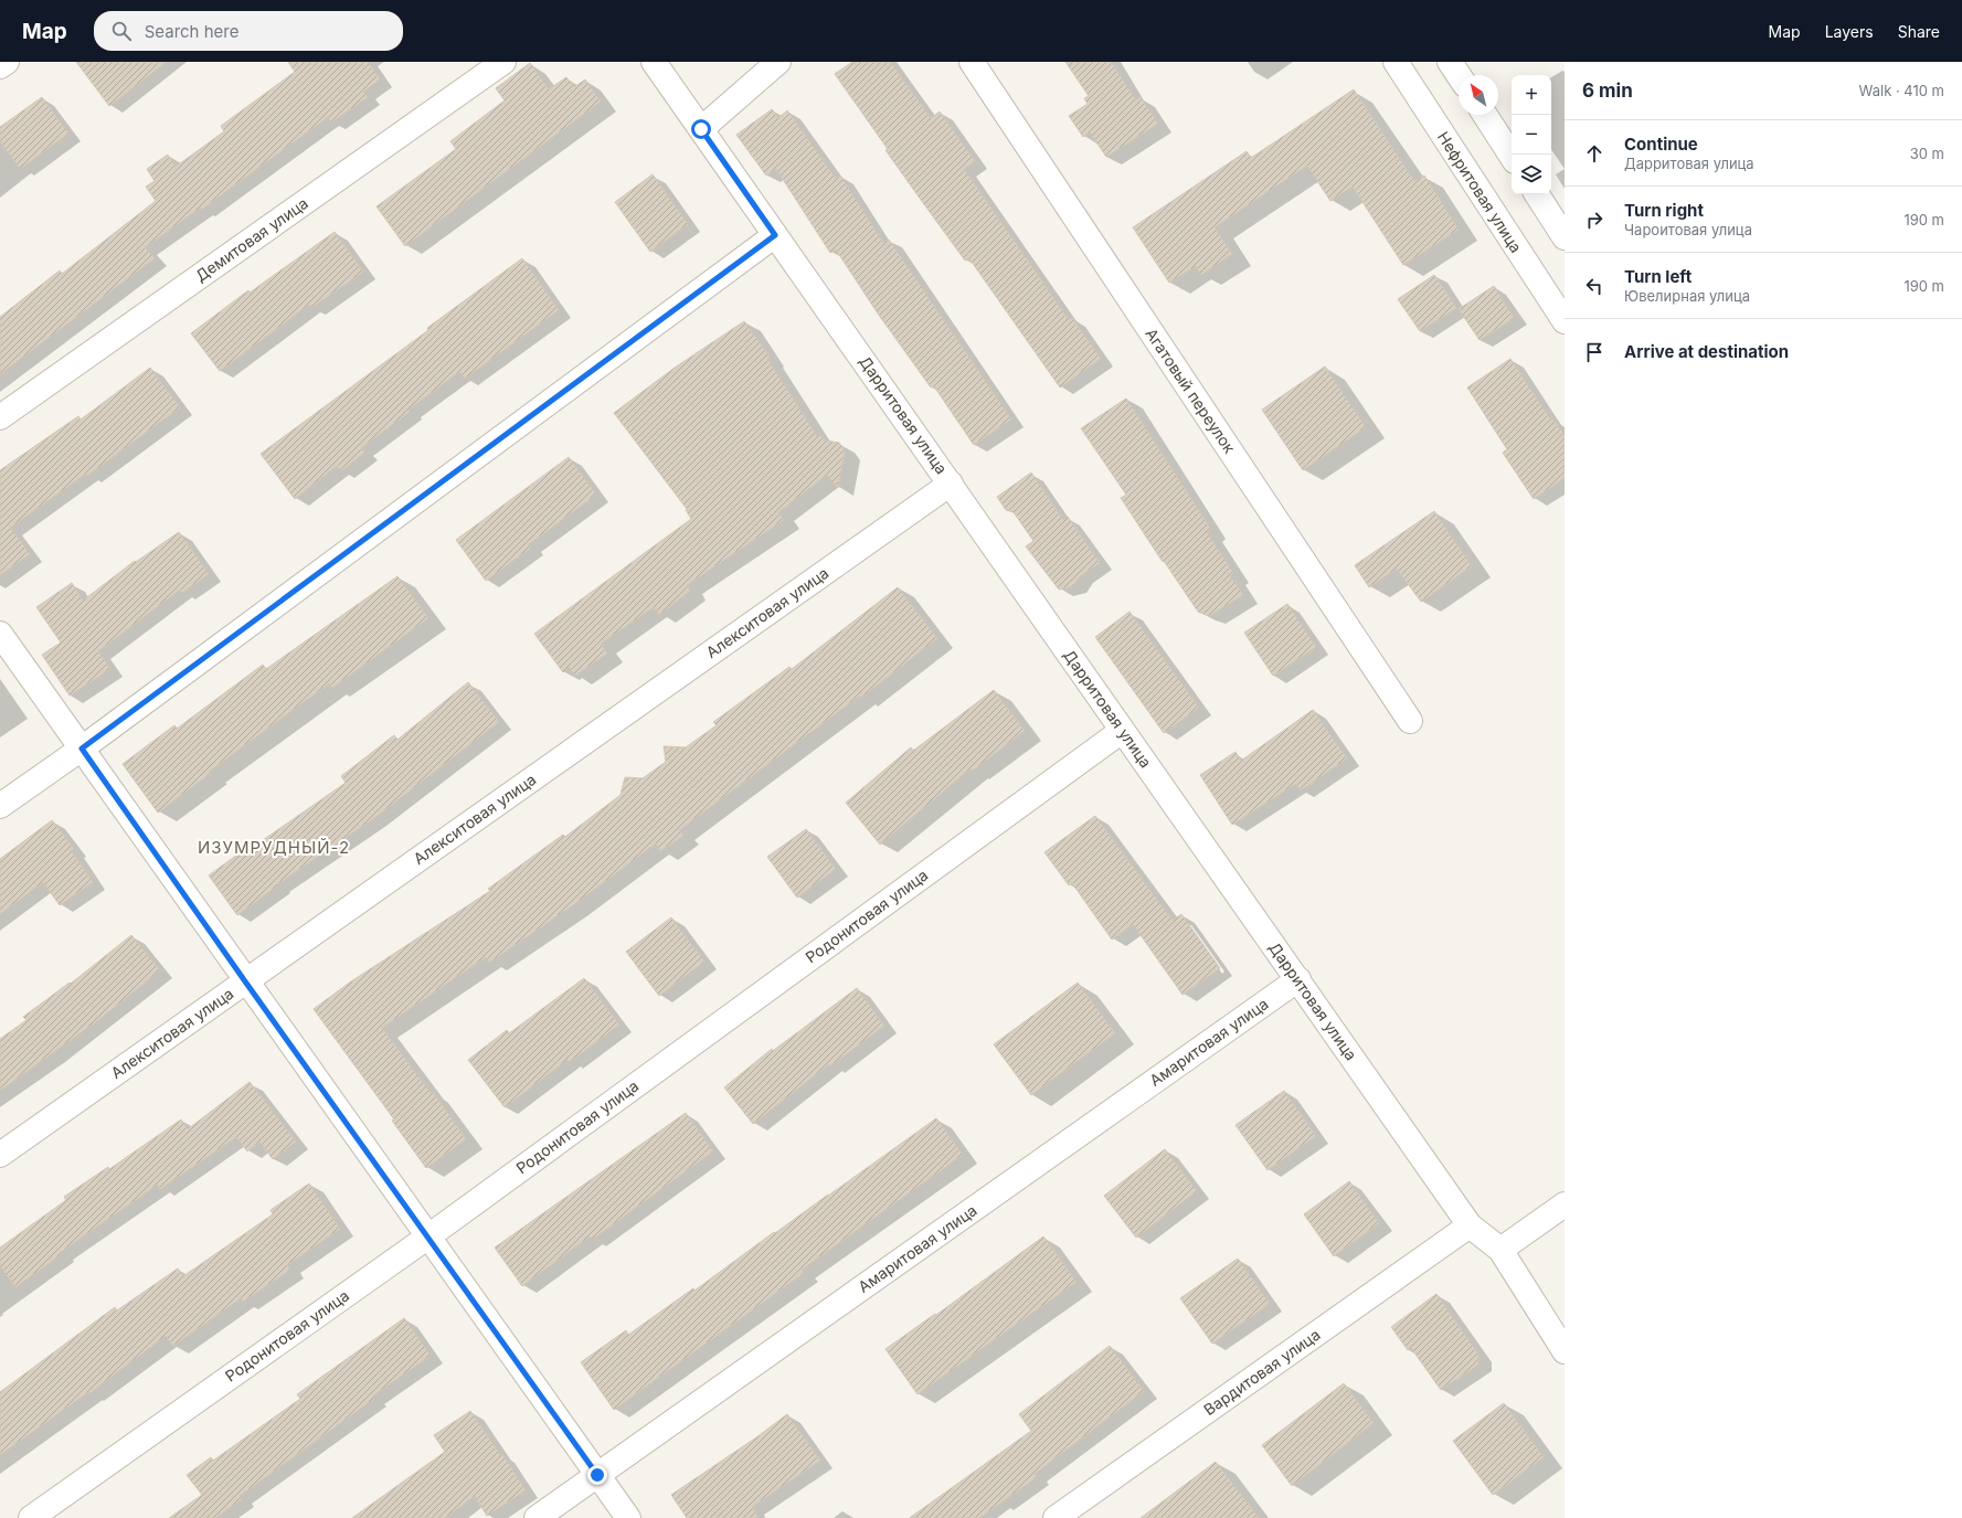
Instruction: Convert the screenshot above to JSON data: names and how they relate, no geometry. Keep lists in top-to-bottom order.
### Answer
{
  "streets": {
    "street": [
      "Нефритовая улица",
      "Демитовая улица",
      "Агатовый переулок",
      "Дарритовая улица",
      "Алекситовая улица",
      "Родонитовая улица",
      "Амаритовая улица",
      "Вардитовая улица"
    ]
  },
  "crossings": [
    ["Дарритовая улица", "Алекситовая улица"],
    ["Дарритовая улица", "Родонитовая улица"],
    ["Дарритовая улица", "Амаритовая улица"],
    ["Дарритовая улица", "Вардитовая улица"]
  ],
  "districts": ["ИЗУМРУДНЫЙ-2"],
  "north": "top left",
  "page": {
    "header": "Map",
    "search": "Search here",
    "nav": ["Map", "Layers", "Share"],
    "heading": ["6 min", "Walk · 410 m"],
    "map_buttons": ["+", "−"],
    "list": [
      ["Continue", "Дарритовая улица", "30 m"],
      ["Turn right", "Чароитовая улица", "190 m"],
      ["Turn left", "Ювелирная улица", "190 m"],
      "Arrive at destination"
    ]
  }
}
